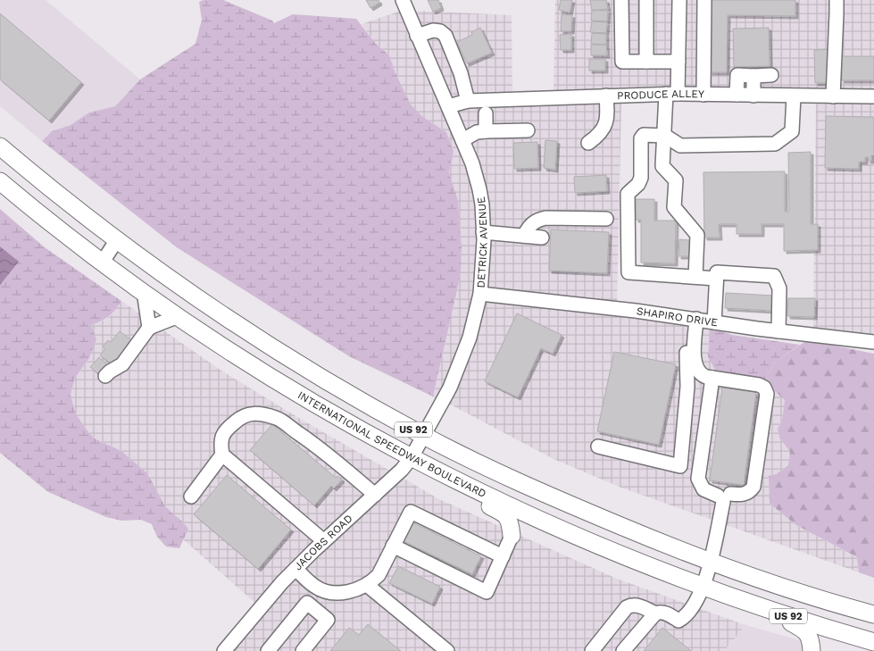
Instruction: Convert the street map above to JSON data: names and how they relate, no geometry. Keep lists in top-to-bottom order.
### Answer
{
  "streets": {
    "main road": ["US 92", "INTERNATIONAL SPEEDWAY BOULEVARD"],
    "street": [
      "PRODUCE ALLEY",
      "DETRICK AVENUE",
      "SHAPIRO DRIVE",
      "JACOBS ROAD"
    ]
  },
  "crossings": [
    ["PRODUCE ALLEY", "DETRICK AVENUE"],
    ["DETRICK AVENUE", "SHAPIRO DRIVE"],
    ["DETRICK AVENUE", "INTERNATIONAL SPEEDWAY BOULEVARD"],
    ["DETRICK AVENUE", "JACOBS ROAD"],
    ["INTERNATIONAL SPEEDWAY BOULEVARD", "JACOBS ROAD"]
  ]
}
